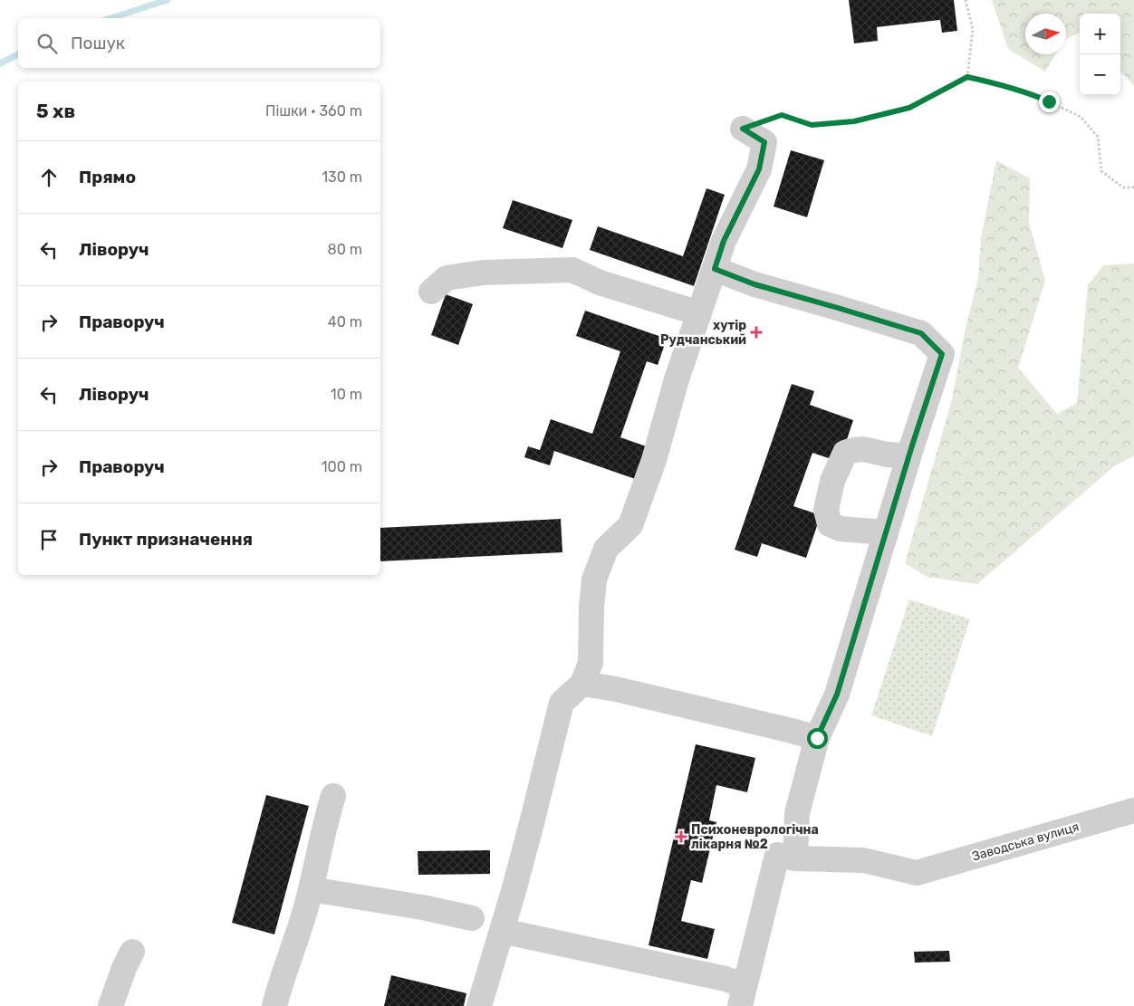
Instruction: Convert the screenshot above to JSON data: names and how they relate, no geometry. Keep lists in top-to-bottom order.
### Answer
{
  "streets": {
    "street": ["Заводська вулиця"]
  },
  "places": {
    "health": ["хутір Рудчанський", "Психоневрологічна лікарня №2"]
  },
  "north": "right",
  "page": {
    "map_buttons": ["+", "−"],
    "search": "Пошук",
    "heading": ["5 хв", "Пішки · 360 m"],
    "list": [
      ["Прямо", "130 m"],
      ["Ліворуч", "80 m"],
      ["Праворуч", "40 m"],
      ["Ліворуч", "10 m"],
      ["Праворуч", "100 m"],
      "Пункт призначення"
    ]
  }
}
